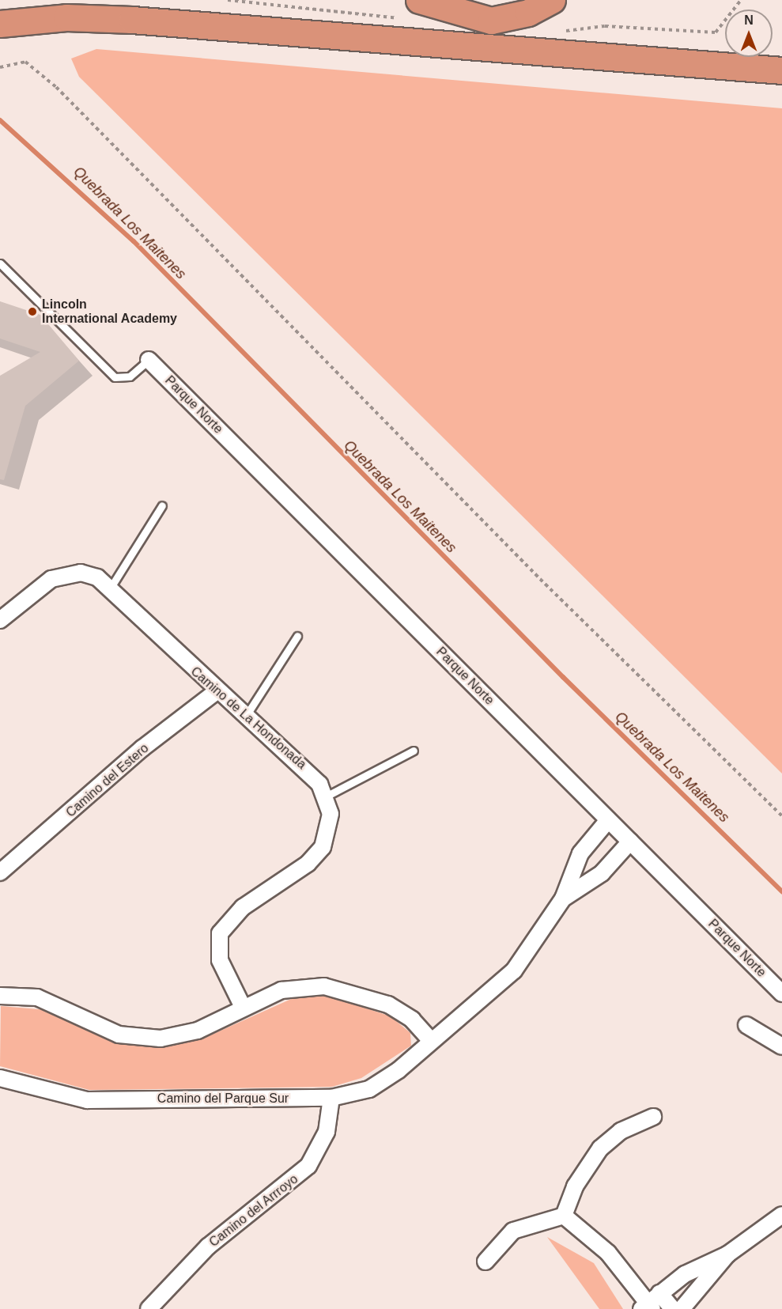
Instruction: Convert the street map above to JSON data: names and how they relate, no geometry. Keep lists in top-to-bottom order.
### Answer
{
  "streets": {
    "street": [
      "Parque Norte",
      "Camino de La Hondonada",
      "Camino del Estero",
      "Camino del Parque Sur",
      "Camino del Arrroyo"
    ]
  },
  "crossings": [
    ["Camino de La Hondonada", "Camino del Estero"],
    ["Camino del Parque Sur", "Camino del Arrroyo"]
  ],
  "water": ["Quebrada Los Maitenes"],
  "places": ["Lincoln International Academy"],
  "north": "top"
}
